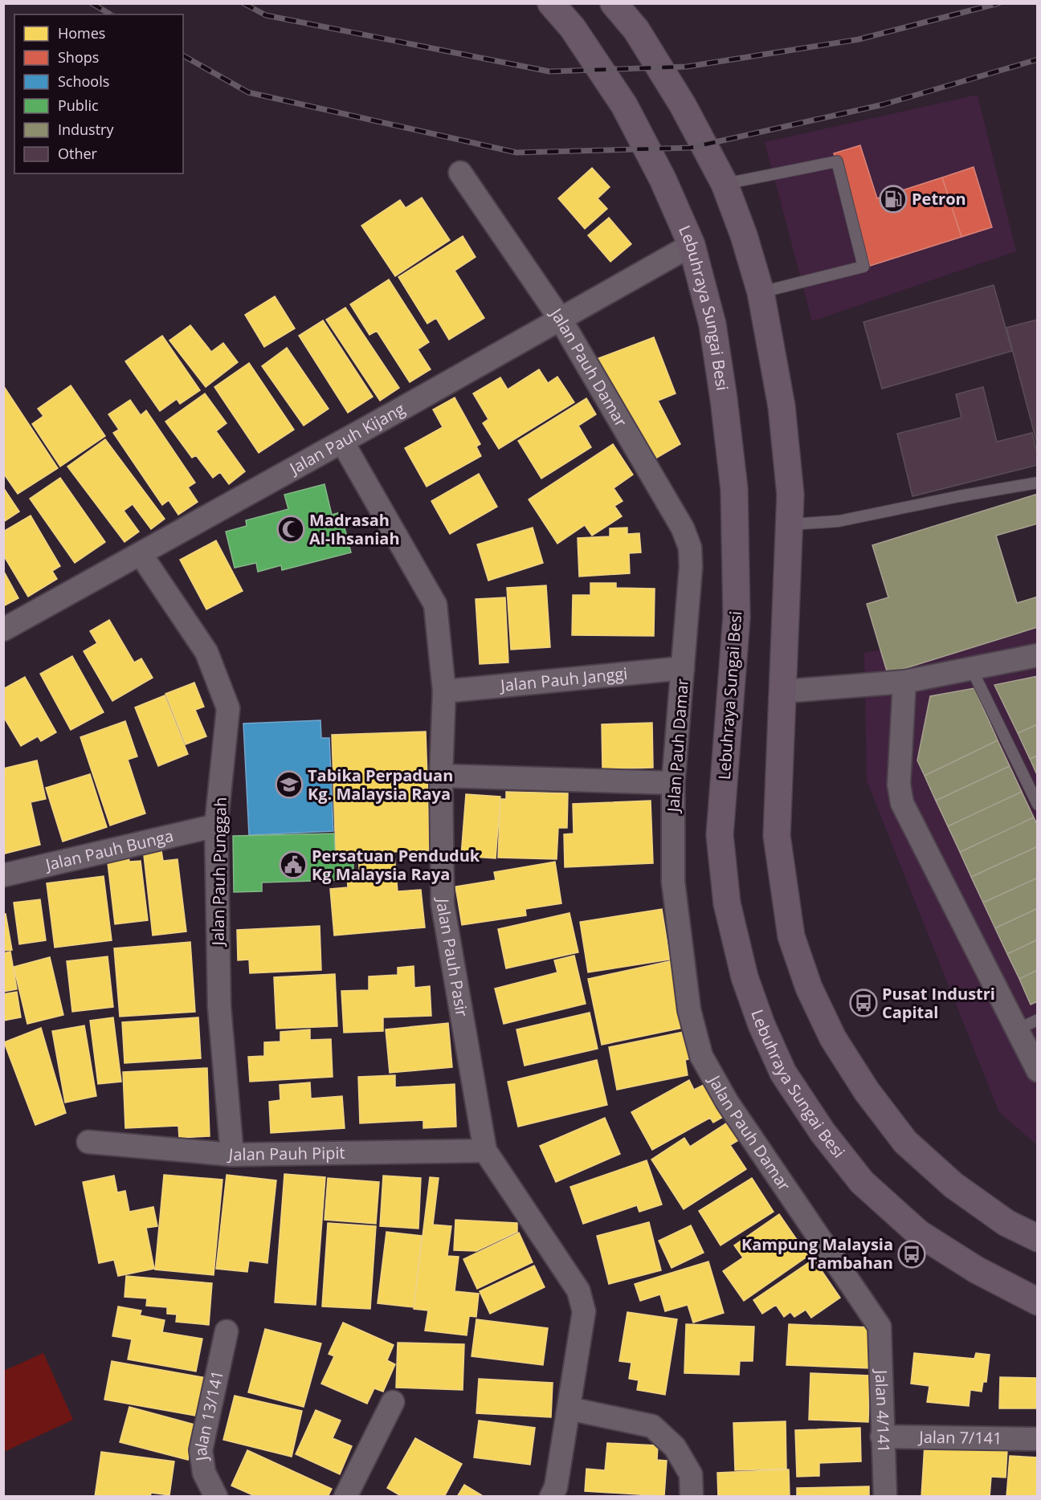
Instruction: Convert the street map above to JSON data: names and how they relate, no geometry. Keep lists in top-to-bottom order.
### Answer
{
  "streets": {
    "highway": ["Lebuhraya Sungai Besi"],
    "street": [
      "Jalan Pauh Damar",
      "Jalan Pauh Kijang",
      "Jalan Pauh Janggi",
      "Jalan Pauh Bunga",
      "Jalan Pauh Punggah",
      "Jalan Pauh Pasir",
      "Jalan Pauh Pipit",
      "Jalan 4/141",
      "Jalan 13/141",
      "Jalan 7/141"
    ]
  },
  "crossings": [
    ["Lebuhraya Sungai Besi", "Jalan Pauh Kijang"],
    ["Jalan Pauh Damar", "Jalan Pauh Kijang"],
    ["Jalan Pauh Damar", "Jalan Pauh Janggi"],
    ["Jalan Pauh Damar", "Jalan 4/141"],
    ["Jalan Pauh Kijang", "Jalan Pauh Punggah"],
    ["Jalan Pauh Kijang", "Jalan Pauh Pasir"],
    ["Jalan Pauh Janggi", "Jalan Pauh Pasir"],
    ["Jalan Pauh Bunga", "Jalan Pauh Punggah"],
    ["Jalan Pauh Punggah", "Jalan Pauh Pipit"],
    ["Jalan Pauh Pasir", "Jalan Pauh Pipit"],
    ["Jalan 4/141", "Jalan 7/141"]
  ],
  "places": {
    "fuel station": ["Petron"],
    "mosque": ["Madrasah Al-Ihsaniah"],
    "school or university": ["Tabika Perpaduan Kg. Malaysia Raya"],
    "public building": ["Persatuan Penduduk Kg Malaysia Raya"],
    "bus stop": ["Pusat Industri Capital", "Kampung Malaysia Tambahan"]
  },
  "legend": [
    "Homes",
    "Shops",
    "Schools",
    "Public",
    "Industry",
    "Other"
  ]
}
